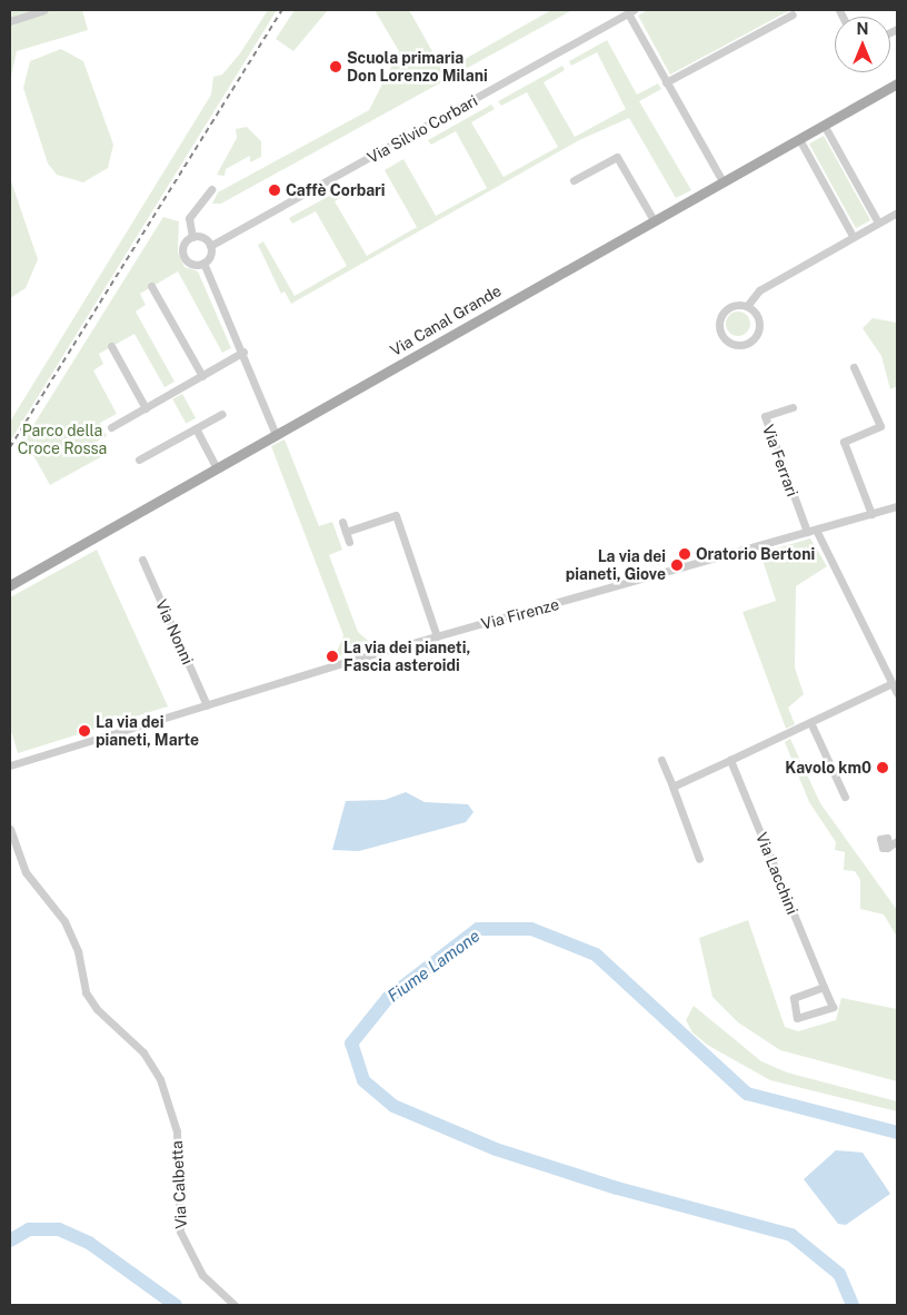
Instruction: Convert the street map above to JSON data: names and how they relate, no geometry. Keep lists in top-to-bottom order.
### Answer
{
  "streets": {
    "main road": ["Via Canal Grande"],
    "street": [
      "Via Silvio Corbari",
      "Via Ferrari",
      "Via Firenze",
      "Via Nonni",
      "Via Lacchini",
      "Via Calbetta"
    ]
  },
  "crossings": [
    ["Via Ferrari", "Via Firenze"],
    ["Via Firenze", "Via Nonni"]
  ],
  "water": ["Fiume Lamone"],
  "parks": ["Parco della Croce Rossa"],
  "places": [
    "Scuola primaria Don Lorenzo Milani",
    "Caffè Corbari",
    "Oratorio Bertoni",
    "La via dei pianeti, Giove",
    "La via dei pianeti, Fascia asteroidi",
    "La via dei pianeti, Marte",
    "Kavolo km0"
  ],
  "north": "top"
}
